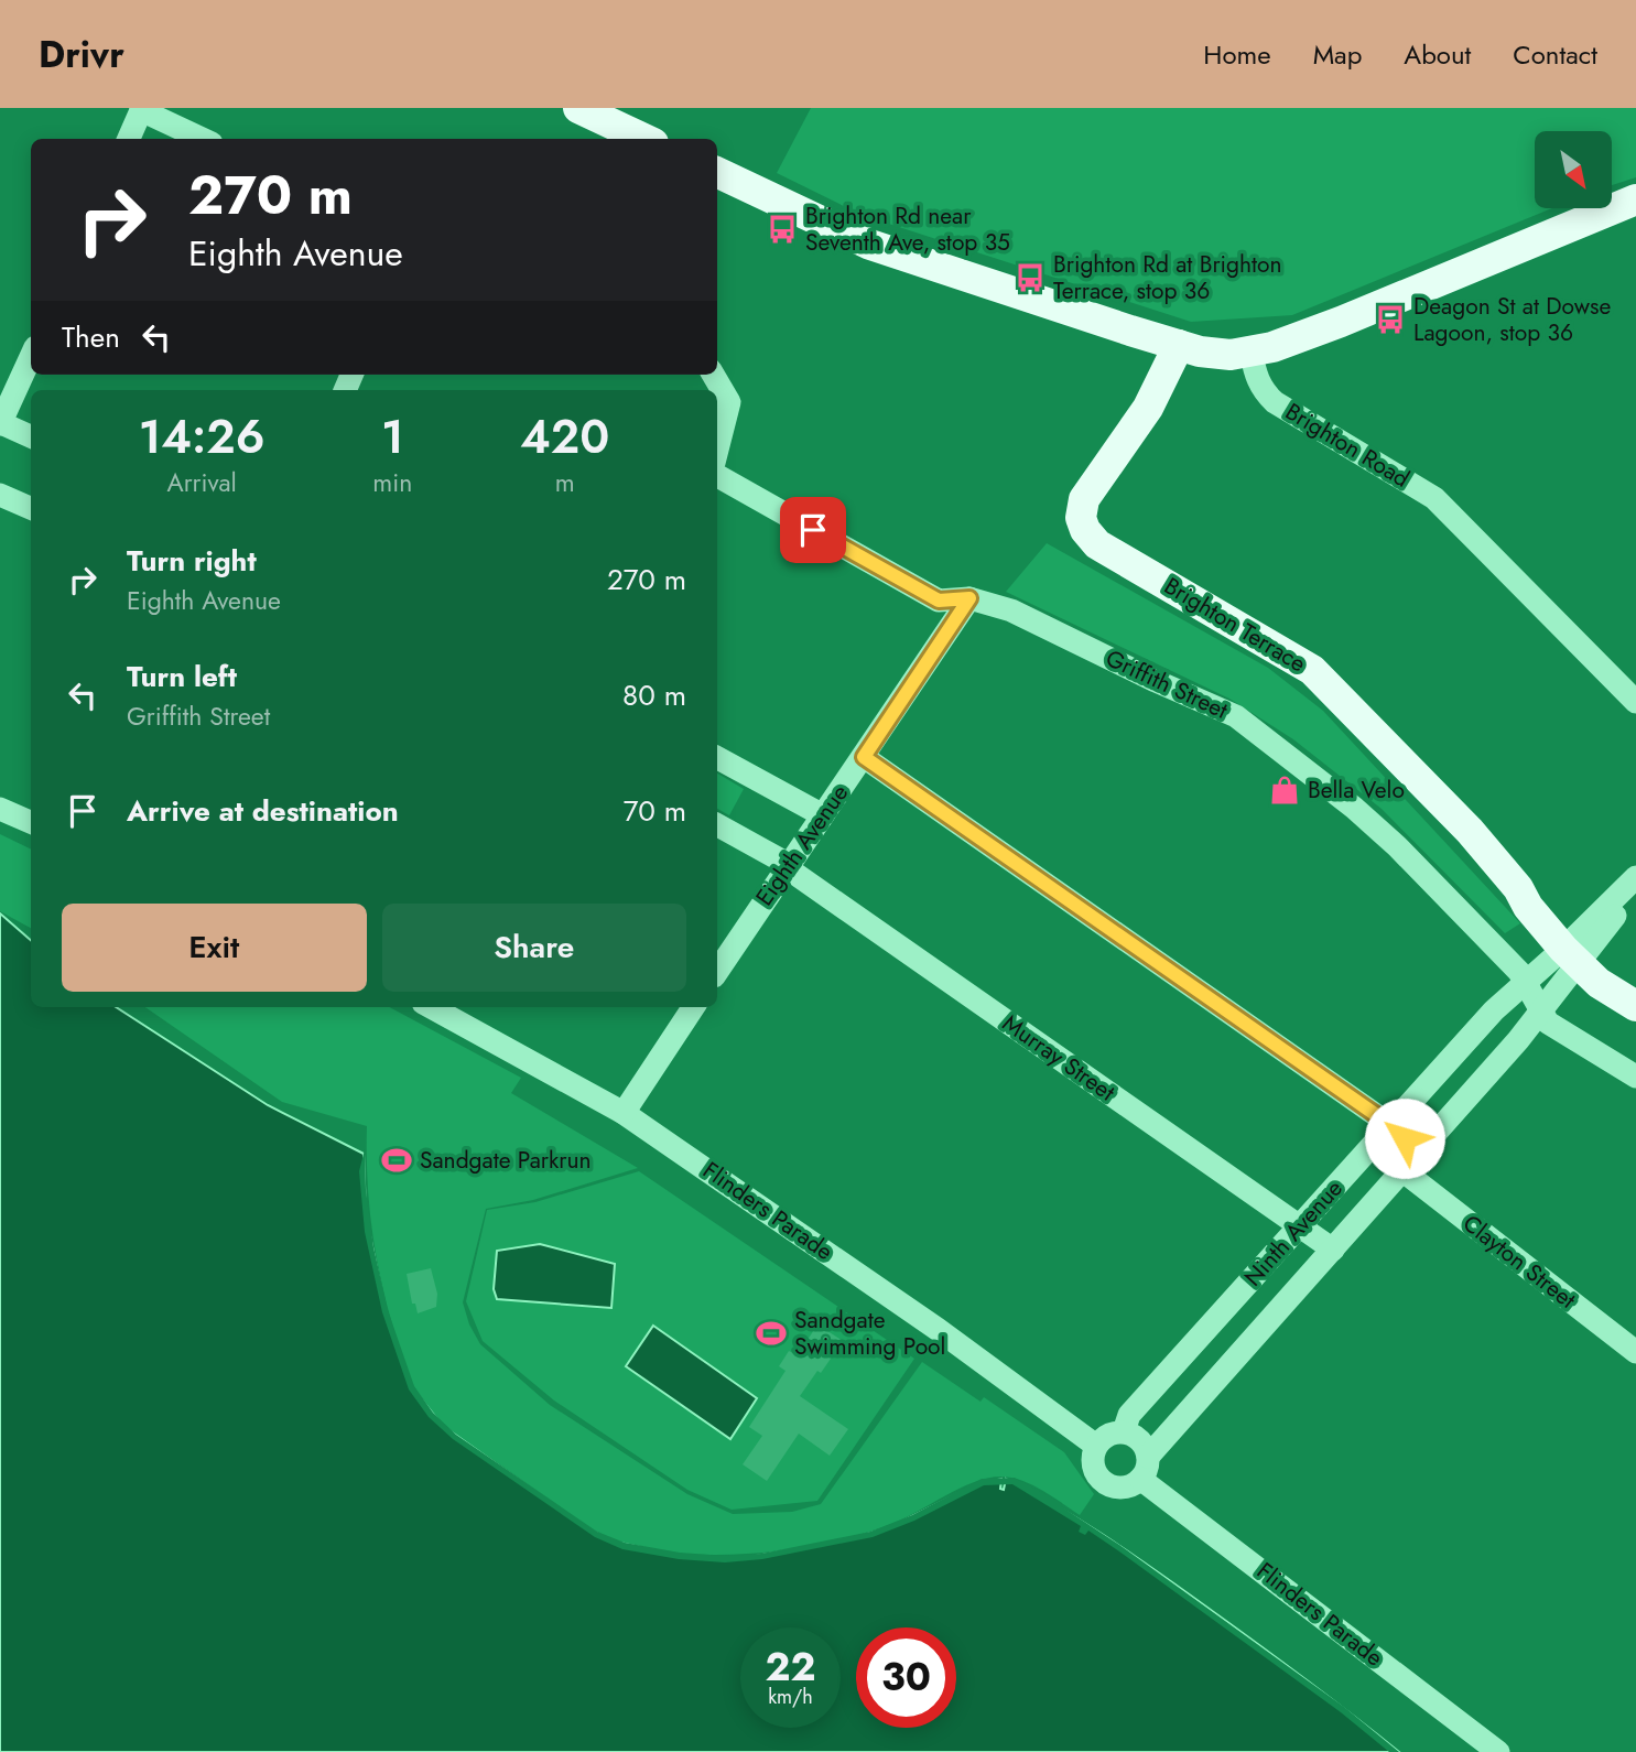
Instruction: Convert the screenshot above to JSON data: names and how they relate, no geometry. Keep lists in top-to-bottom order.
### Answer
{
  "streets": {
    "main road": ["Brighton Terrace"],
    "street": [
      "Brighton Road",
      "Griffith Street",
      "Eighth Avenue",
      "Murray Street",
      "Flinders Parade",
      "Ninth Avenue",
      "Clayton Street"
    ]
  },
  "crossings": [
    ["Brighton Terrace", "Ninth Avenue"],
    ["Griffith Street", "Eighth Avenue"],
    ["Griffith Street", "Ninth Avenue"],
    ["Eighth Avenue", "Murray Street"],
    ["Murray Street", "Ninth Avenue"],
    ["Flinders Parade", "Ninth Avenue"],
    ["Ninth Avenue", "Clayton Street"]
  ],
  "places": {
    "bus stop": ["Brighton Rd near Seventh Ave, stop 35", "Brighton Rd at Brighton Terrace, stop 36", "Deagon St at Dowse Lagoon, stop 36"],
    "shop": ["Bella Velo"],
    "sports": ["Sandgate Parkrun", "Sandgate Swimming Pool"]
  },
  "north": "bottom right",
  "page": {
    "header": "Drivr",
    "nav": [
      "Home",
      "Map",
      "About",
      "Contact"
    ],
    "turn": ["270 m", "Eighth Avenue"],
    "then": "Then",
    "eta": [
      "14:26",
      "Arrival",
      "1",
      "min",
      "420",
      "m"
    ],
    "list": [
      {
        "name": "Turn right",
        "note": "Eighth Avenue",
        "value": "270 m"
      },
      {
        "name": "Turn left",
        "note": "Griffith Street",
        "value": "80 m"
      },
      {
        "name": "Arrive at destination",
        "value": "70 m"
      }
    ],
    "buttons": ["Exit", "Share"],
    "speed": "22 km/h",
    "limit": "30"
  }
}
